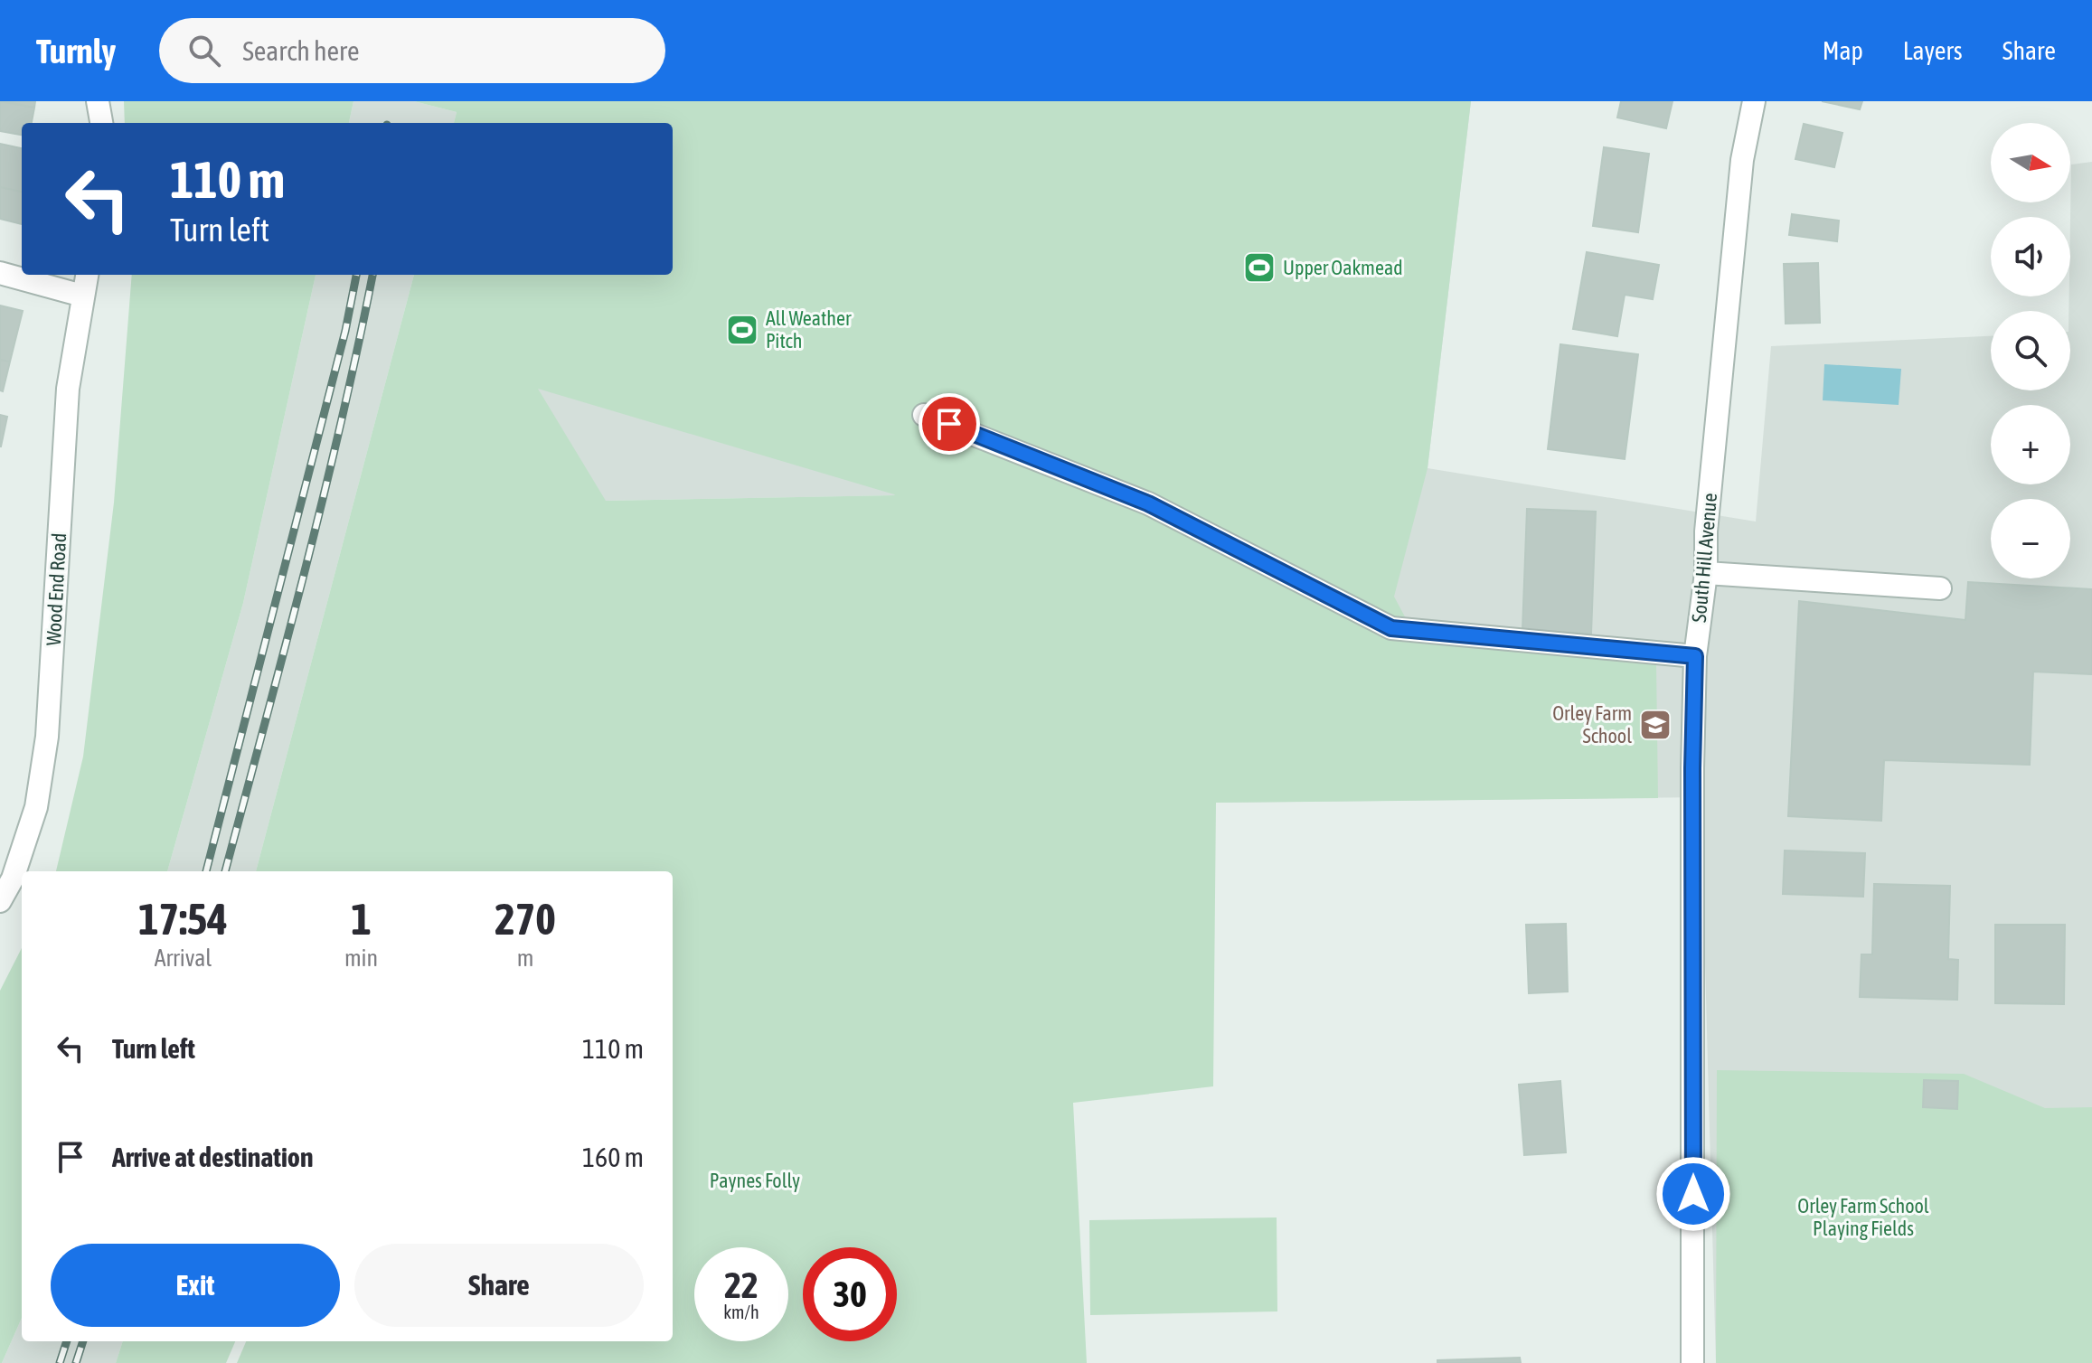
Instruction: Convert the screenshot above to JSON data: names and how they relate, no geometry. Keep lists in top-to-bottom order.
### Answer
{
  "streets": {
    "street": ["South Hill Avenue", "Wood End Road"]
  },
  "parks": ["Paynes Folly", "Orley Farm School Playing Fields"],
  "places": {
    "sports": ["Upper Oakmead", "All Weather Pitch"],
    "school or university": ["Orley Farm School"]
  },
  "north": "right",
  "page": {
    "header": "Turnly",
    "search": "Search here",
    "nav": ["Map", "Layers", "Share"],
    "map_buttons": ["+", "−"],
    "turn": ["110 m", "Turn left"],
    "eta": [
      "17:54",
      "Arrival",
      "1",
      "min",
      "270",
      "m"
    ],
    "list": [
      {
        "name": "Turn left",
        "value": "110 m"
      },
      {
        "name": "Arrive at destination",
        "value": "160 m"
      }
    ],
    "buttons": ["Exit", "Share"],
    "speed": "22 km/h",
    "limit": "30"
  }
}
